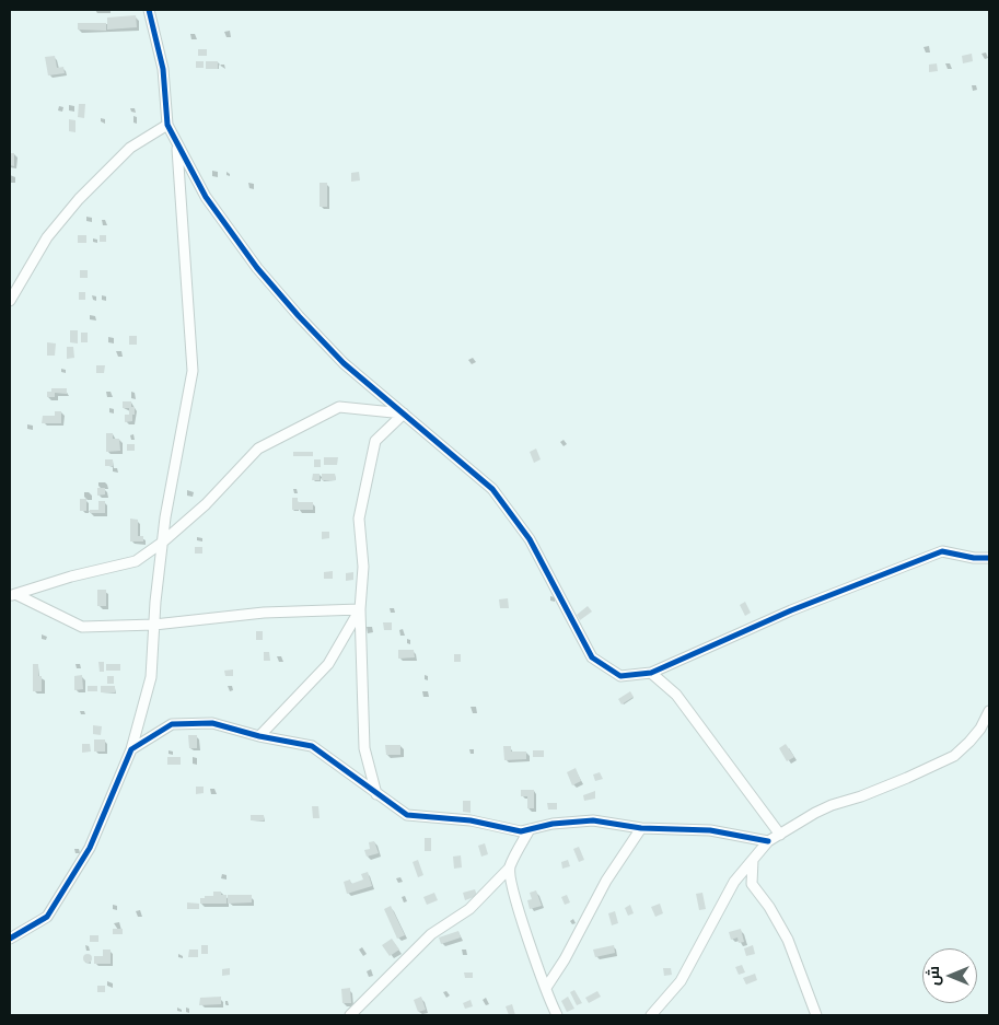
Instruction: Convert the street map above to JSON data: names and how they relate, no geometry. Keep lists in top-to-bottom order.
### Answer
{
  "north": "left"
}
